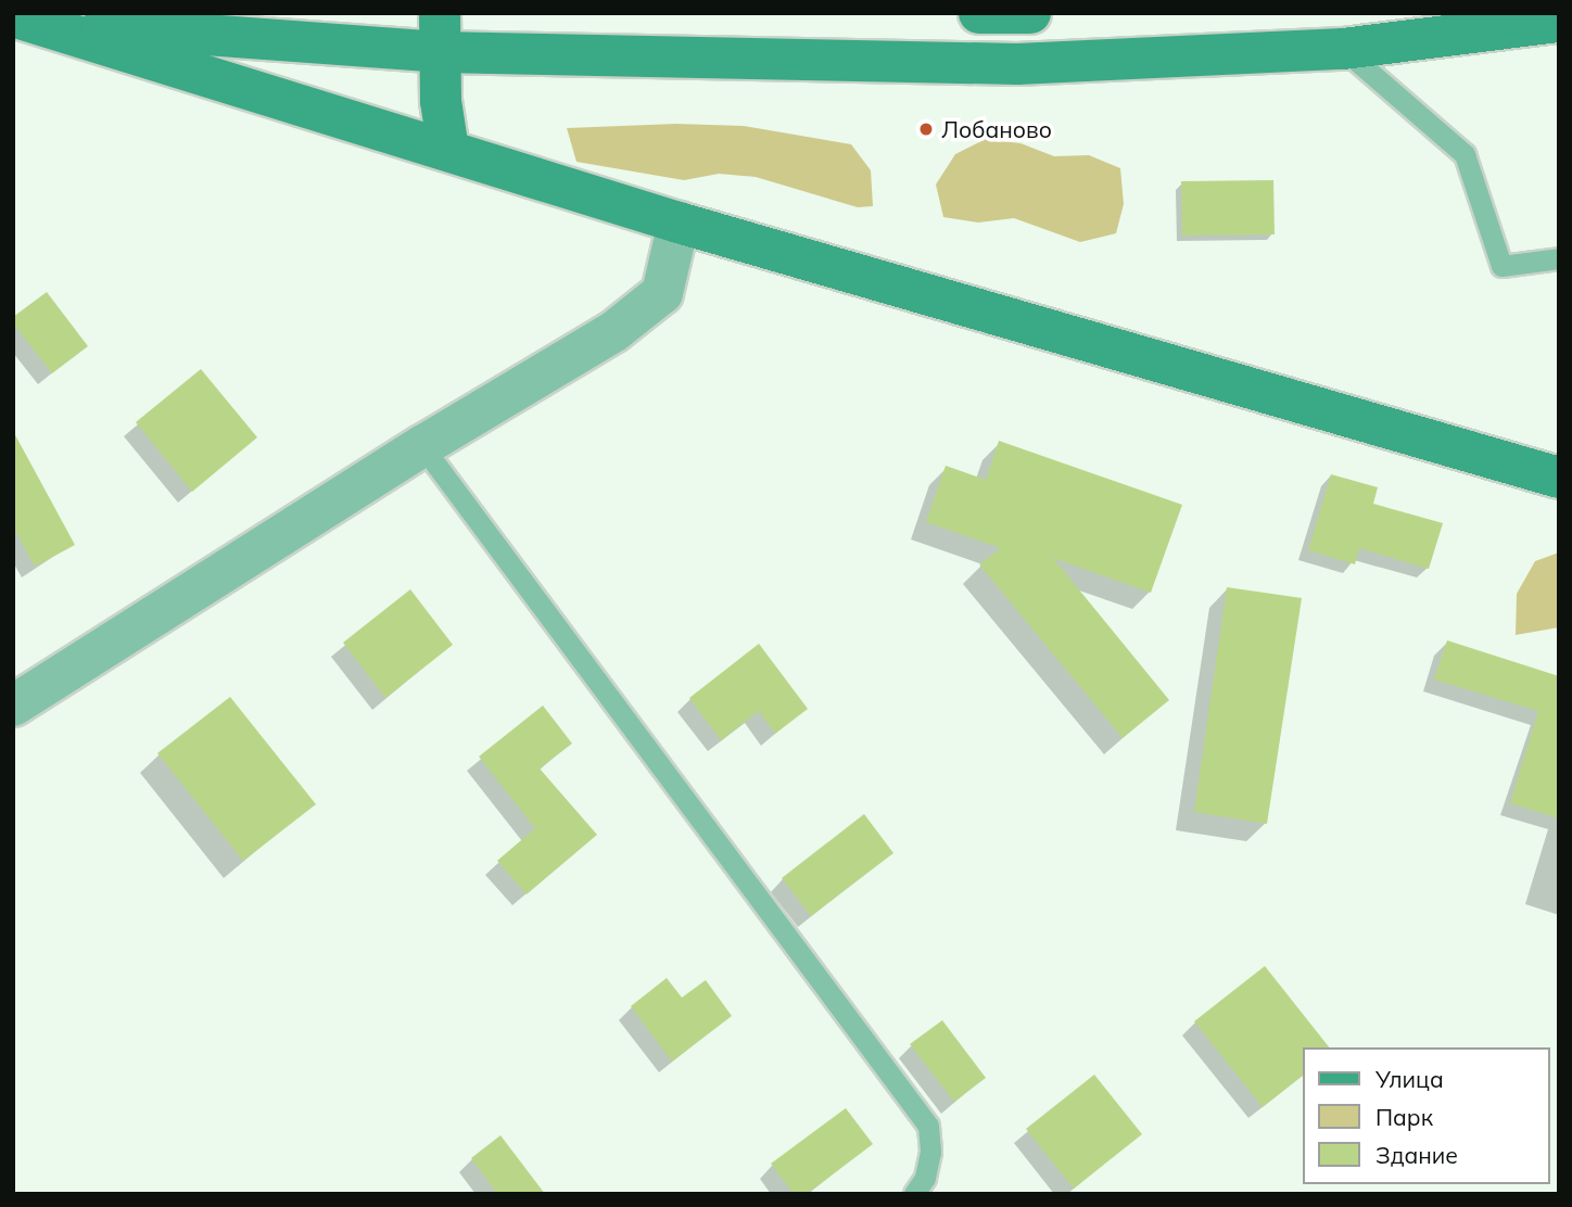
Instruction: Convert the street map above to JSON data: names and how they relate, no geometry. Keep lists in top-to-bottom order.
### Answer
{
  "places": ["Лобаново"],
  "legend": ["Улица", "Парк", "Здание"]
}
